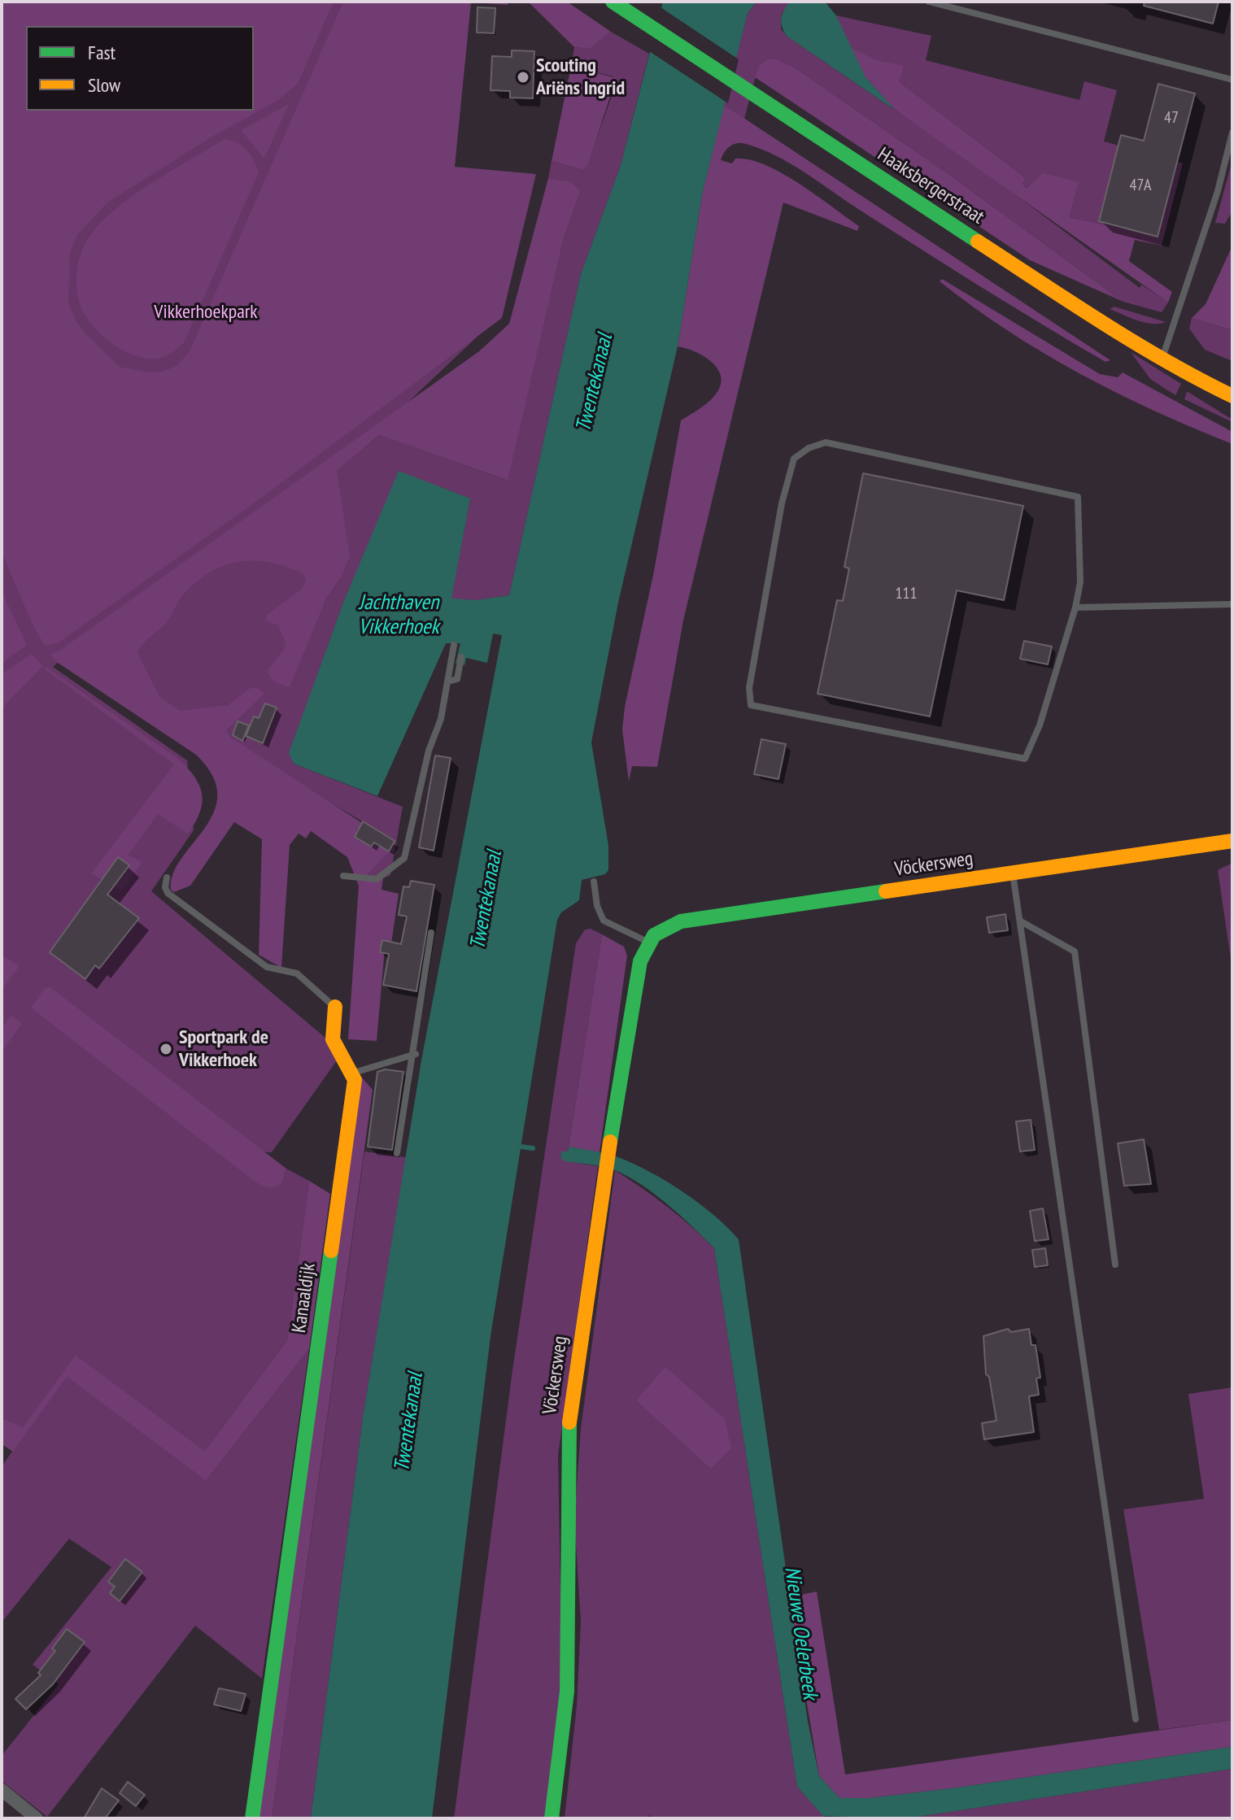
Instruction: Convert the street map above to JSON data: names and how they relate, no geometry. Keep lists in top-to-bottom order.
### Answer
{
  "streets": {
    "street": ["Haaksbergerstraat", "Vöckersweg", "Kanaaldijk"]
  },
  "water": ["Twentekanaal", "Jachthaven Vikkerhoek", "Nieuwe Oelerbeek"],
  "parks": ["Vikkerhoekpark"],
  "places": ["Scouting Ariëns Ingrid", "Sportpark de Vikkerhoek"],
  "house_numbers": ["47", "47A", "111"],
  "legend": ["Fast", "Slow"]
}
